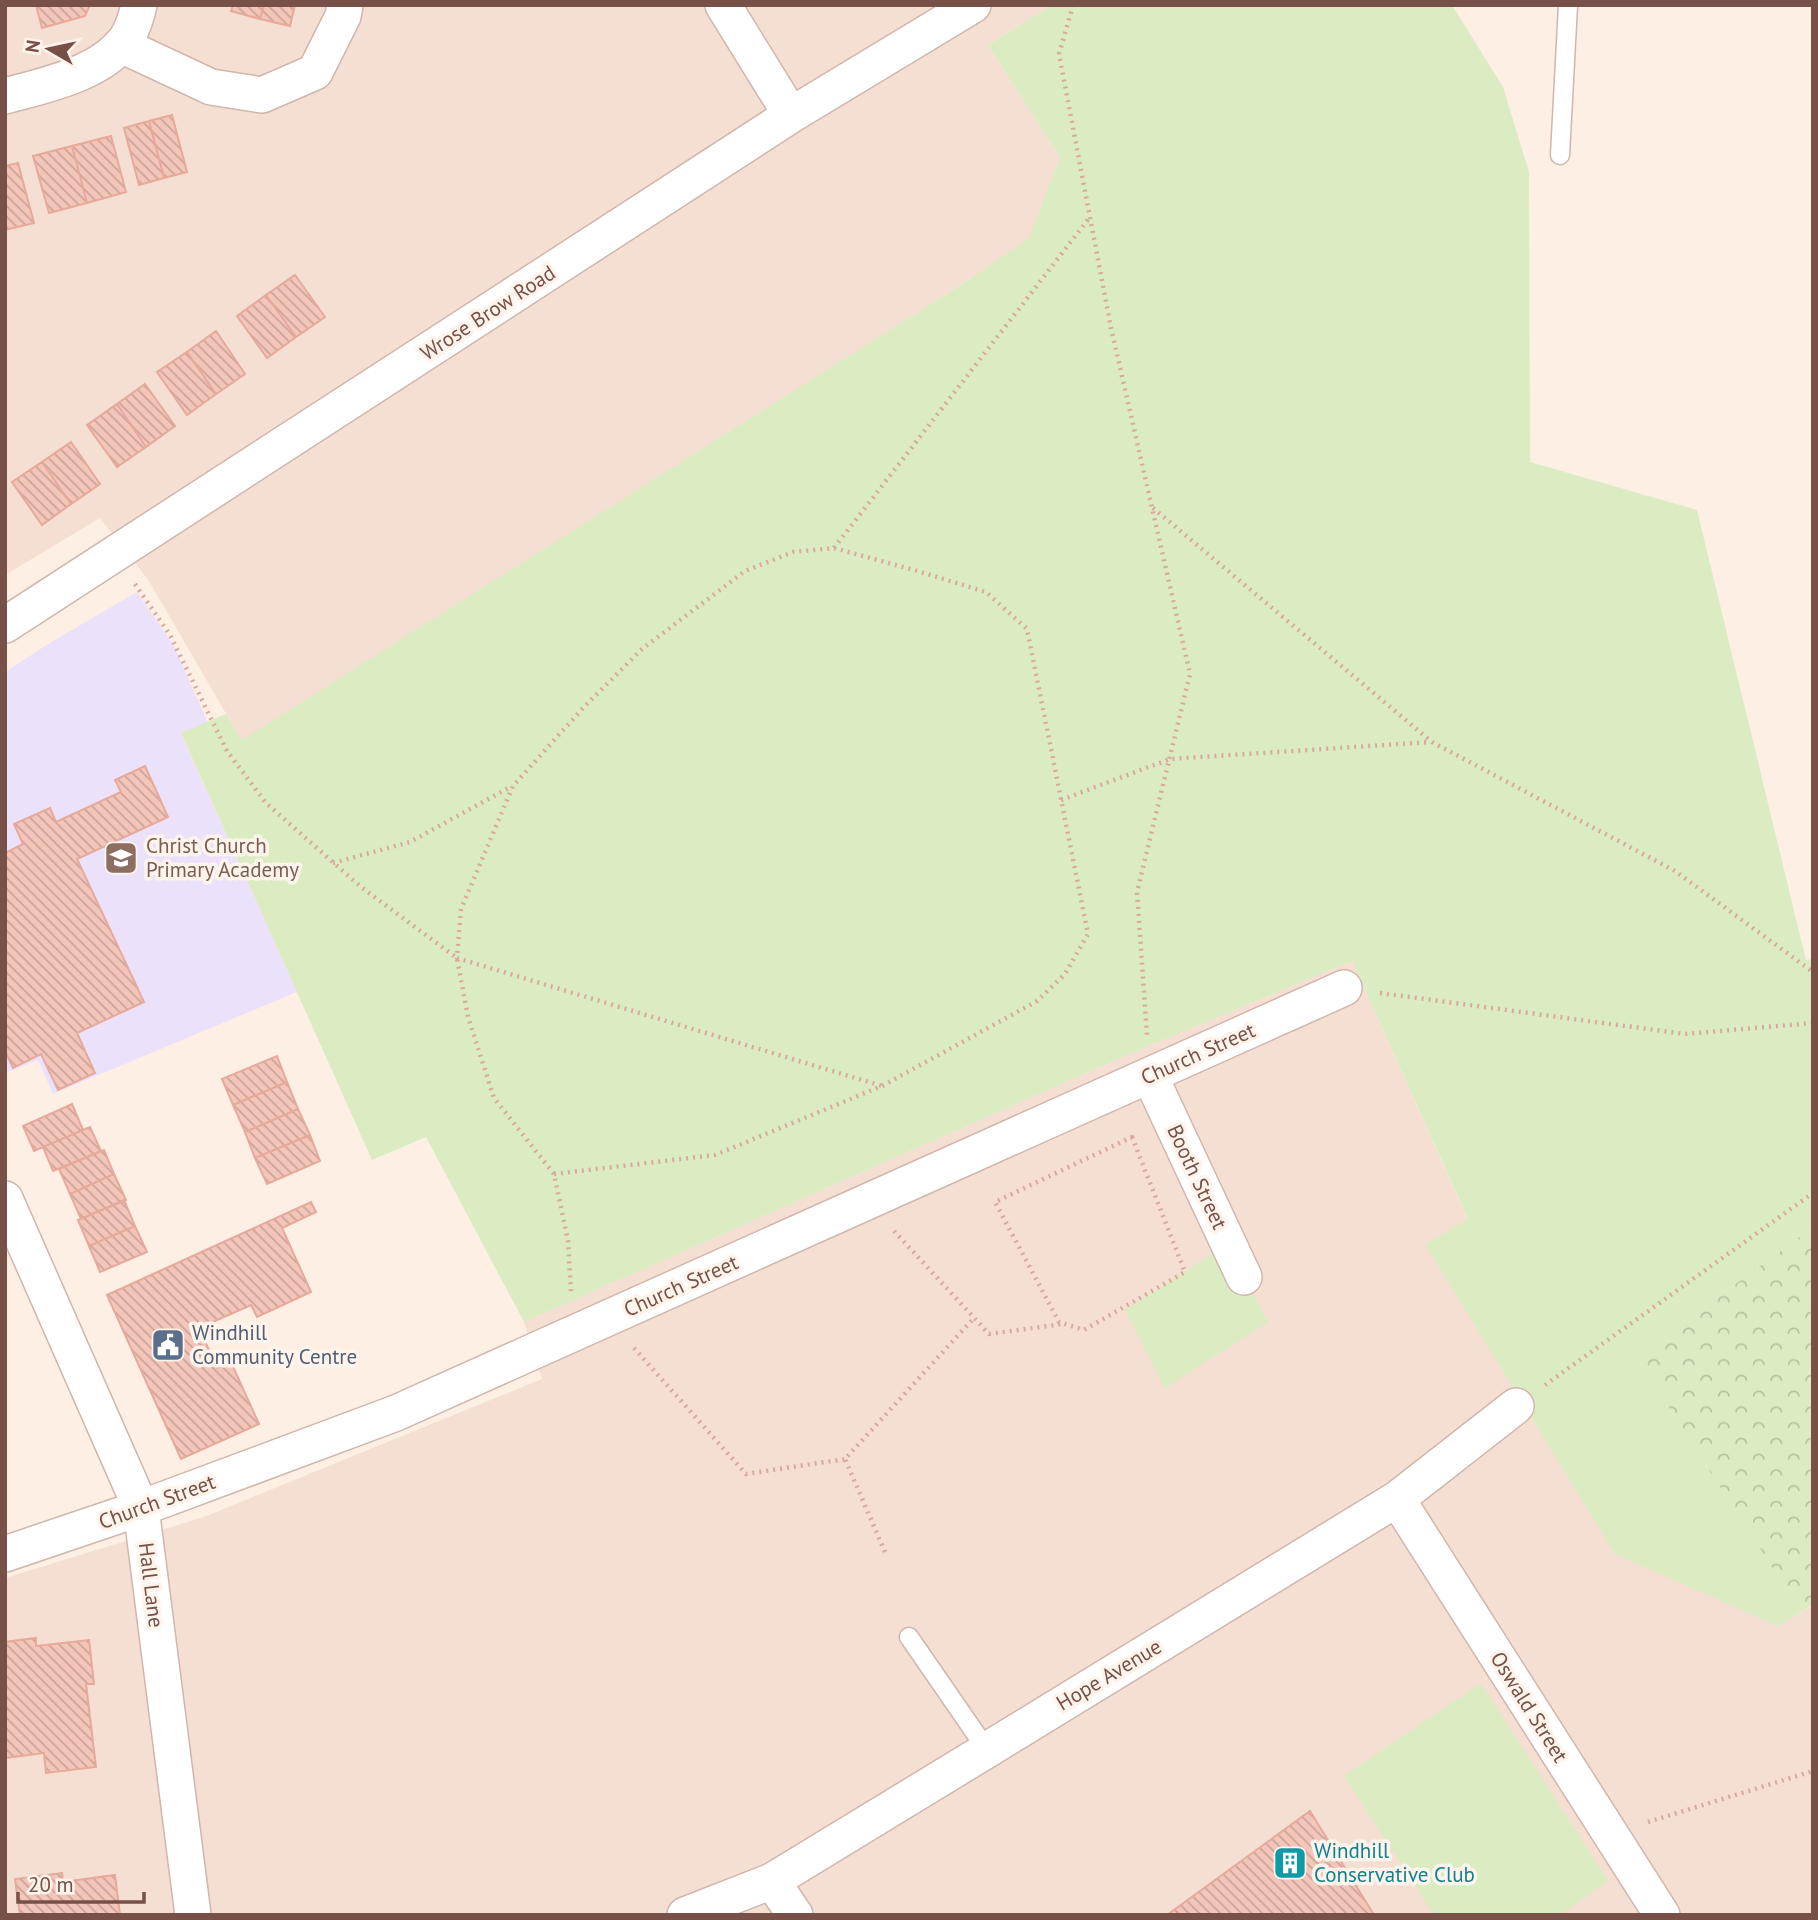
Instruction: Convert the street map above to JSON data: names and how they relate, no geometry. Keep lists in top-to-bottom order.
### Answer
{
  "streets": {
    "street": [
      "Wrose Brow Road",
      "Church Street",
      "Booth Street",
      "Hall Lane",
      "Hope Avenue",
      "Oswald Street"
    ]
  },
  "crossings": [
    ["Church Street", "Booth Street"],
    ["Church Street", "Hall Lane"],
    ["Hope Avenue", "Oswald Street"]
  ],
  "places": {
    "school or university": ["Christ Church Primary Academy"],
    "public building": ["Windhill Community Centre"],
    "building": ["Windhill Conservative Club"]
  },
  "scale_bar": "20 m",
  "north": "left"
}
